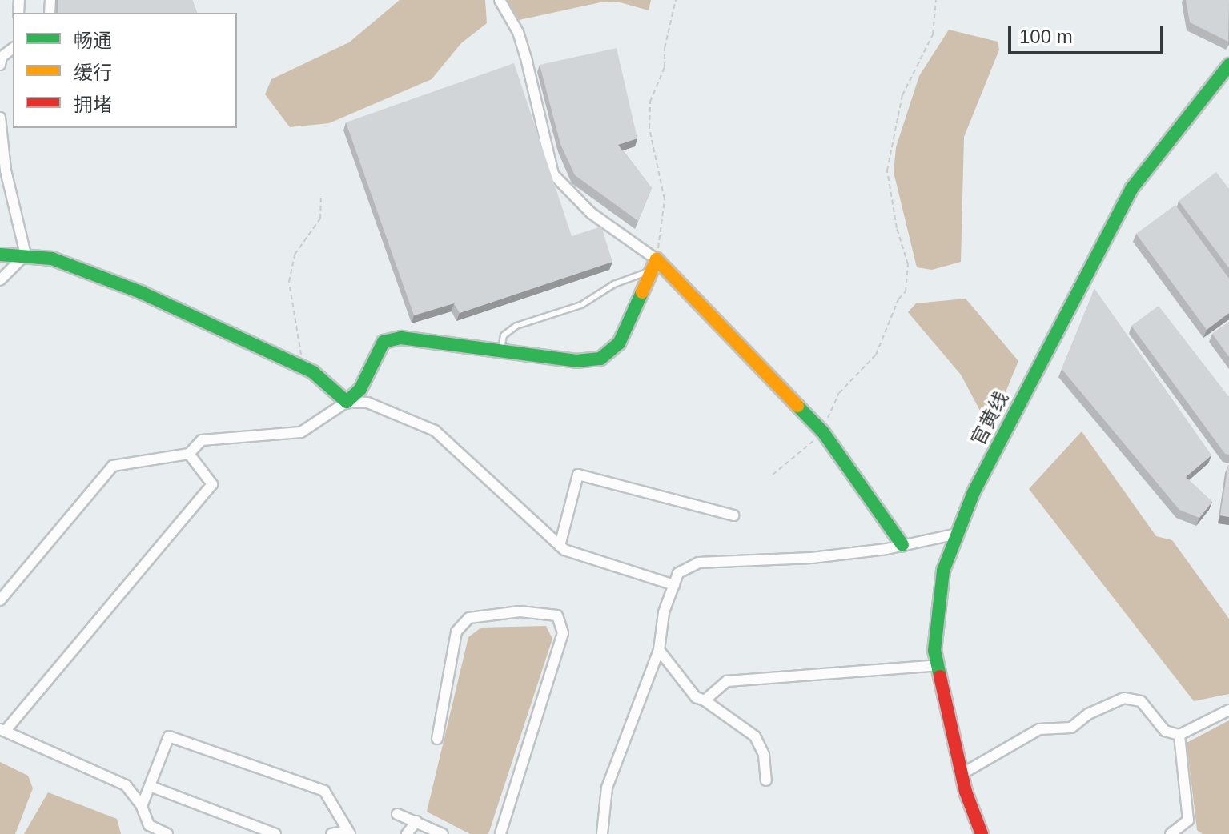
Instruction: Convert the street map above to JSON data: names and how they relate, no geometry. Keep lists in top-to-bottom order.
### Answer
{
  "streets": {
    "street": ["官黄线"]
  },
  "legend": ["畅通", "缓行", "拥堵"],
  "scale_bar": "100 m"
}
